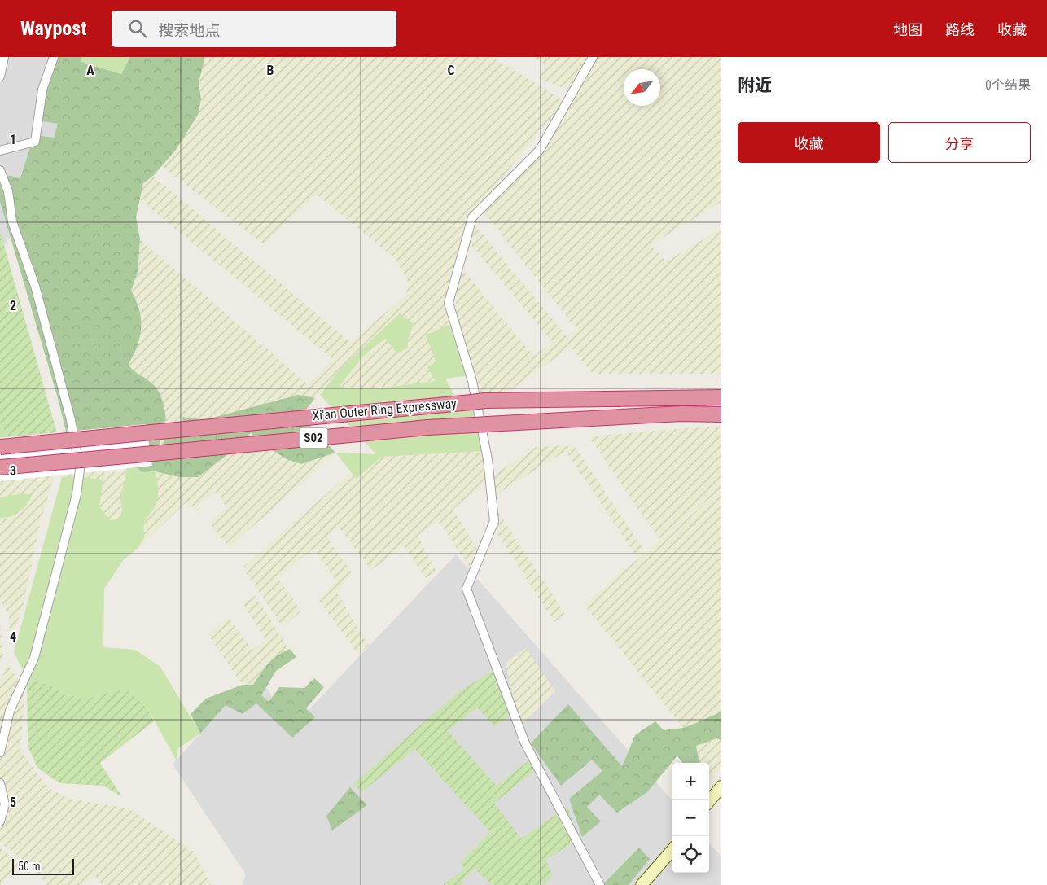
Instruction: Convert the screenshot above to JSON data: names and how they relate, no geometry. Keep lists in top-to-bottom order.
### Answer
{
  "streets": {
    "highway": ["Xi'an Outer Ring Expressway", "S02"]
  },
  "scale_bar": "50 m",
  "north": "bottom left",
  "page": {
    "header": "Waypost",
    "search": "搜索地点",
    "nav": ["地图", "路线", "收藏"],
    "heading": ["附近", "0个结果"],
    "buttons": ["收藏", "分享"],
    "map_buttons": ["+", "−"],
    "scale": "50 m"
  },
  "grid": {
    "columns": ["A", "B", "C"],
    "rows": [
      "1",
      "2",
      "3",
      "4",
      "5"
    ]
  }
}
